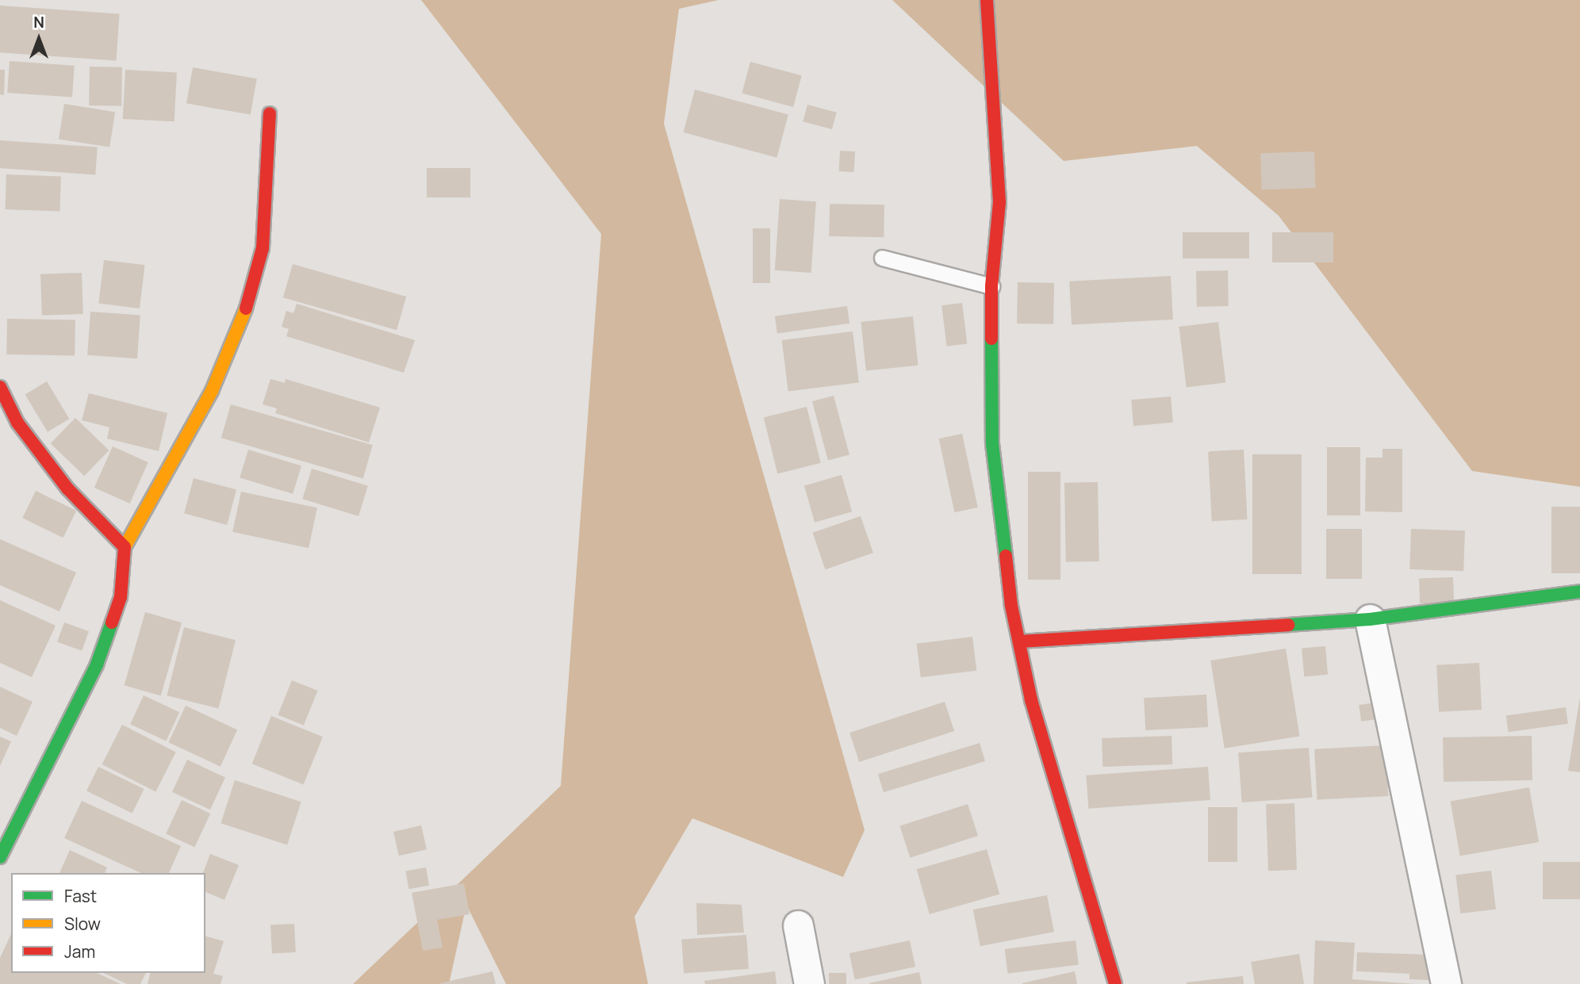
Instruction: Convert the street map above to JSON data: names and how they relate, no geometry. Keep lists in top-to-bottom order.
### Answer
{
  "legend": ["Fast", "Slow", "Jam"],
  "north": "top"
}
